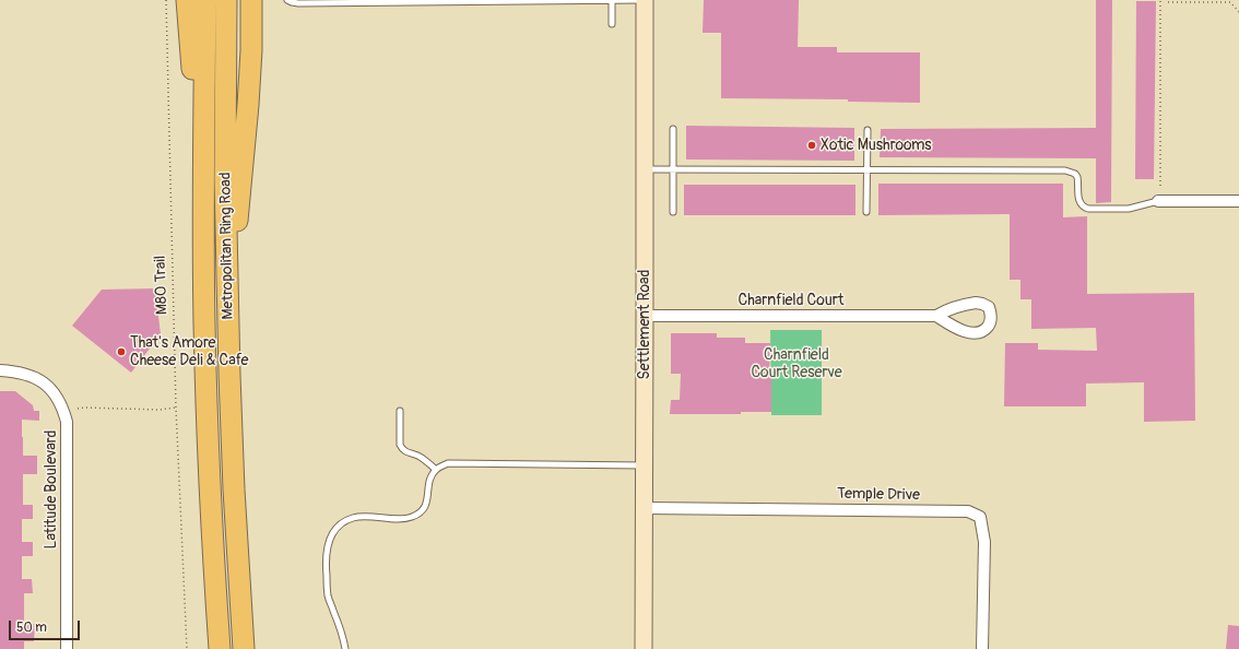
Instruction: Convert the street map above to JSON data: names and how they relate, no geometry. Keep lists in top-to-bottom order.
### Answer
{
  "streets": {
    "highway": ["Metropolitan Ring Road"],
    "main road": ["Settlement Road"],
    "street": ["Charnfield Court", "Latitude Boulevard", "Temple Drive"],
    "path": ["M80 Trail"]
  },
  "crossings": [
    ["Charnfield Court", "Settlement Road"],
    ["Settlement Road", "Temple Drive"]
  ],
  "parks": ["Charnfield Court Reserve"],
  "places": ["Xotic Mushrooms", "That's Amore Cheese Deli & Cafe"],
  "scale_bar": "50 m"
}
